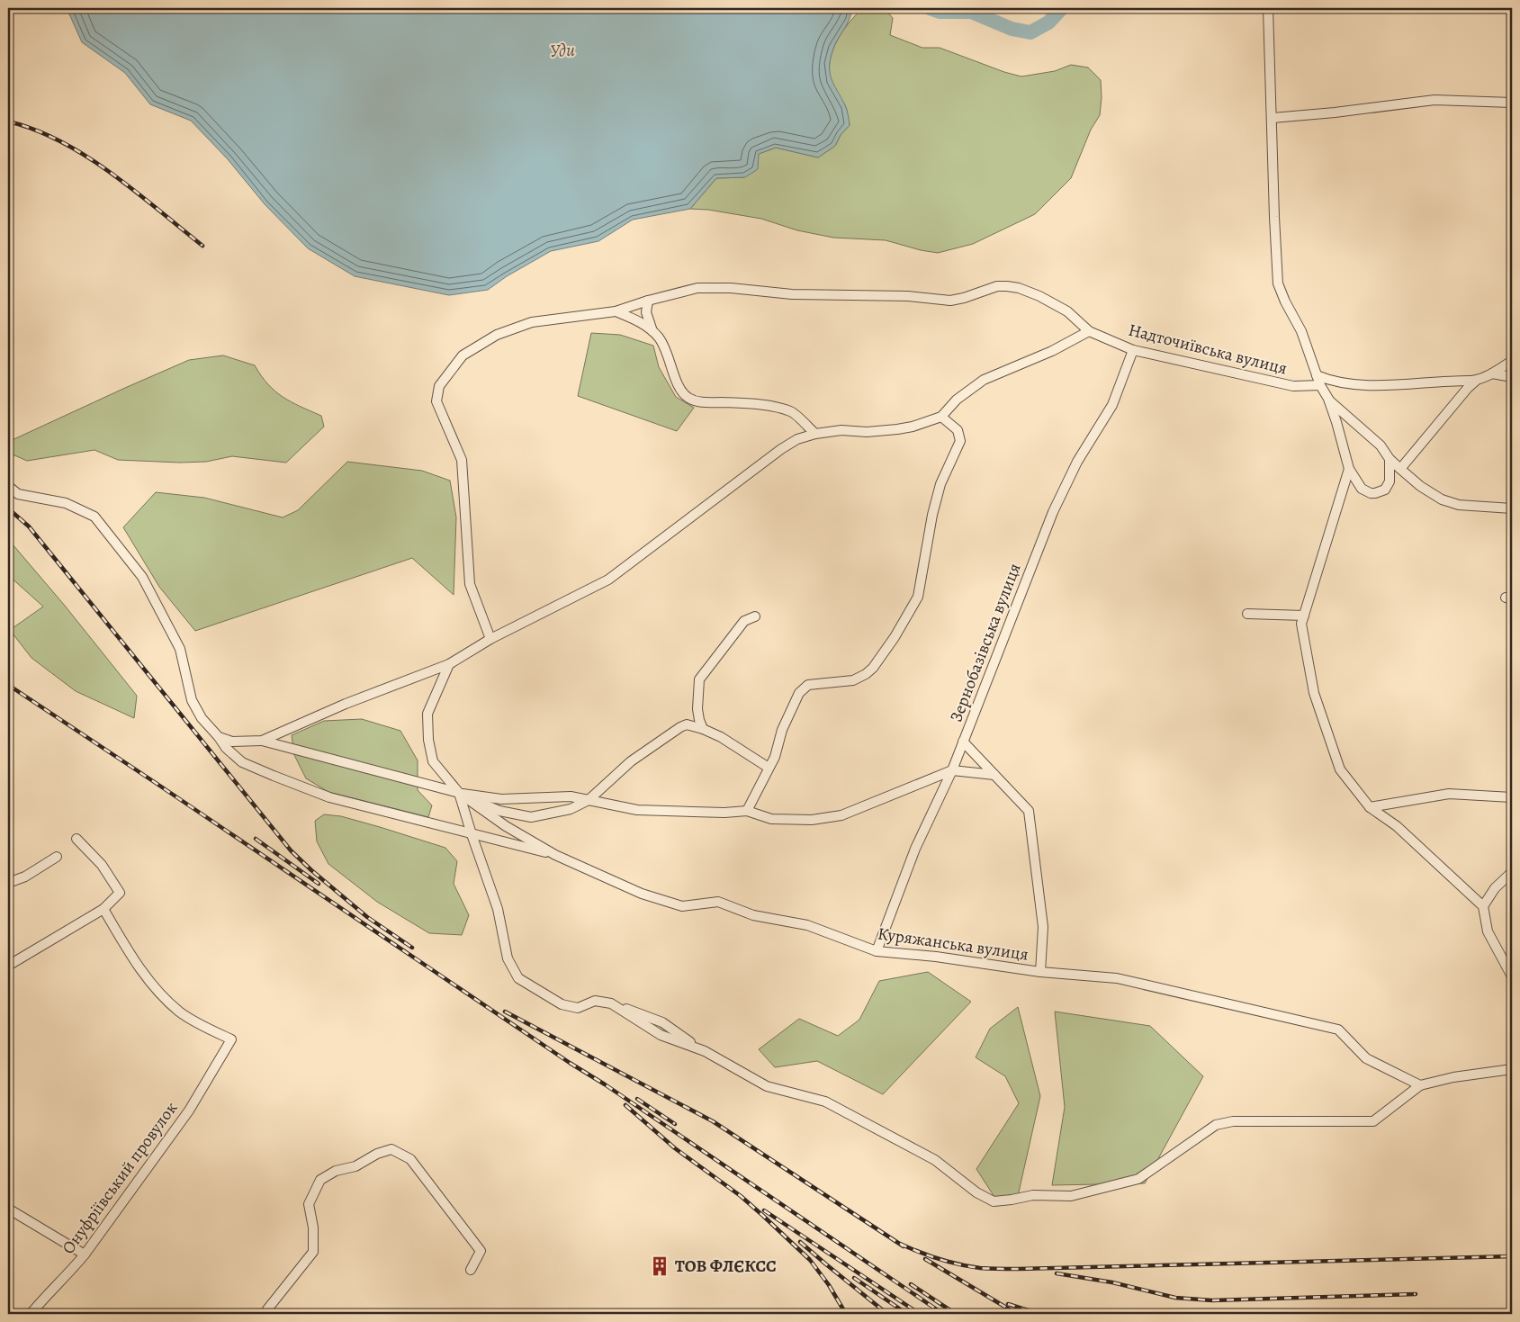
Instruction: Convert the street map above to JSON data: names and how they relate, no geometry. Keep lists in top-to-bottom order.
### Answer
{
  "streets": {
    "street": [
      "Надточиївська вулиця",
      "Зернобазівська вулиця",
      "Куряжанська вулиця",
      "Онуфріївський провулок"
    ]
  },
  "crossings": [
    ["Надточиївська вулиця", "Зернобазівська вулиця"],
    ["Зернобазівська вулиця", "Куряжанська вулиця"]
  ],
  "water": ["Уди"],
  "places": {
    "building": ["ТОВ ФЛЄКСС"]
  }
}
